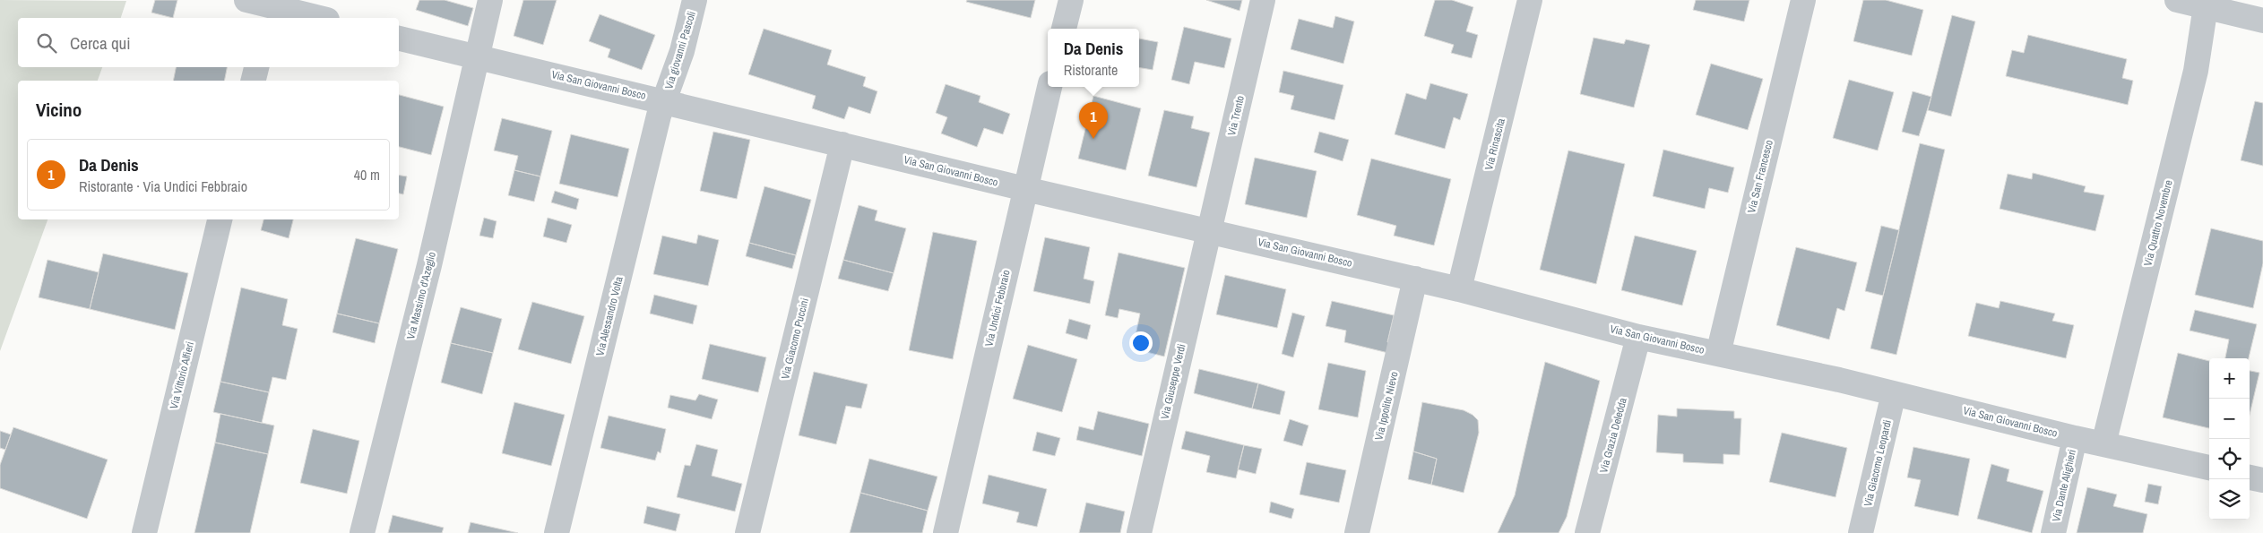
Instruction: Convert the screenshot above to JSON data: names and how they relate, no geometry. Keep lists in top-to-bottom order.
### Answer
{
  "streets": {
    "street": [
      "Via giovanni Pascoli",
      "Via San Giovanni Bosco",
      "Via Trento",
      "Via Rinascita",
      "Via San Francesco",
      "Via Quattro Novembre",
      "Via Massimo d'Azeglio",
      "Via Undici Febbraio",
      "Via Alessandro Volta",
      "Via Giacomo Puccini",
      "Via Vittorio Alfieri",
      "Via Giuseppe Verdi",
      "Via Ippolito Nievo",
      "Via Grazia Deledda",
      "Via Giacomo Leopardi",
      "Via Dante Alighieri"
    ]
  },
  "crossings": [
    ["Via giovanni Pascoli", "Via San Giovanni Bosco"],
    ["Via giovanni Pascoli", "Via Alessandro Volta"],
    ["Via San Giovanni Bosco", "Via Trento"],
    ["Via San Giovanni Bosco", "Via Rinascita"],
    ["Via San Giovanni Bosco", "Via San Francesco"],
    ["Via San Giovanni Bosco", "Via Quattro Novembre"],
    ["Via San Giovanni Bosco", "Via Massimo d'Azeglio"],
    ["Via San Giovanni Bosco", "Via Undici Febbraio"],
    ["Via San Giovanni Bosco", "Via Alessandro Volta"],
    ["Via San Giovanni Bosco", "Via Giacomo Puccini"],
    ["Via San Giovanni Bosco", "Via Giuseppe Verdi"],
    ["Via San Giovanni Bosco", "Via Ippolito Nievo"],
    ["Via San Giovanni Bosco", "Via Grazia Deledda"],
    ["Via San Giovanni Bosco", "Via Giacomo Leopardi"],
    ["Via San Giovanni Bosco", "Via Dante Alighieri"],
    ["Via Trento", "Via Giuseppe Verdi"]
  ],
  "page": {
    "search": "Cerca qui",
    "popup": ["Da Denis", "Ristorante"],
    "heading": "Vicino",
    "pins": "1",
    "list": [
      {
        "mark": "1",
        "name": "Da Denis",
        "note": "Ristorante · Via Undici Febbraio",
        "value": "40 m"
      }
    ],
    "map_buttons": ["+", "−"]
  }
}
